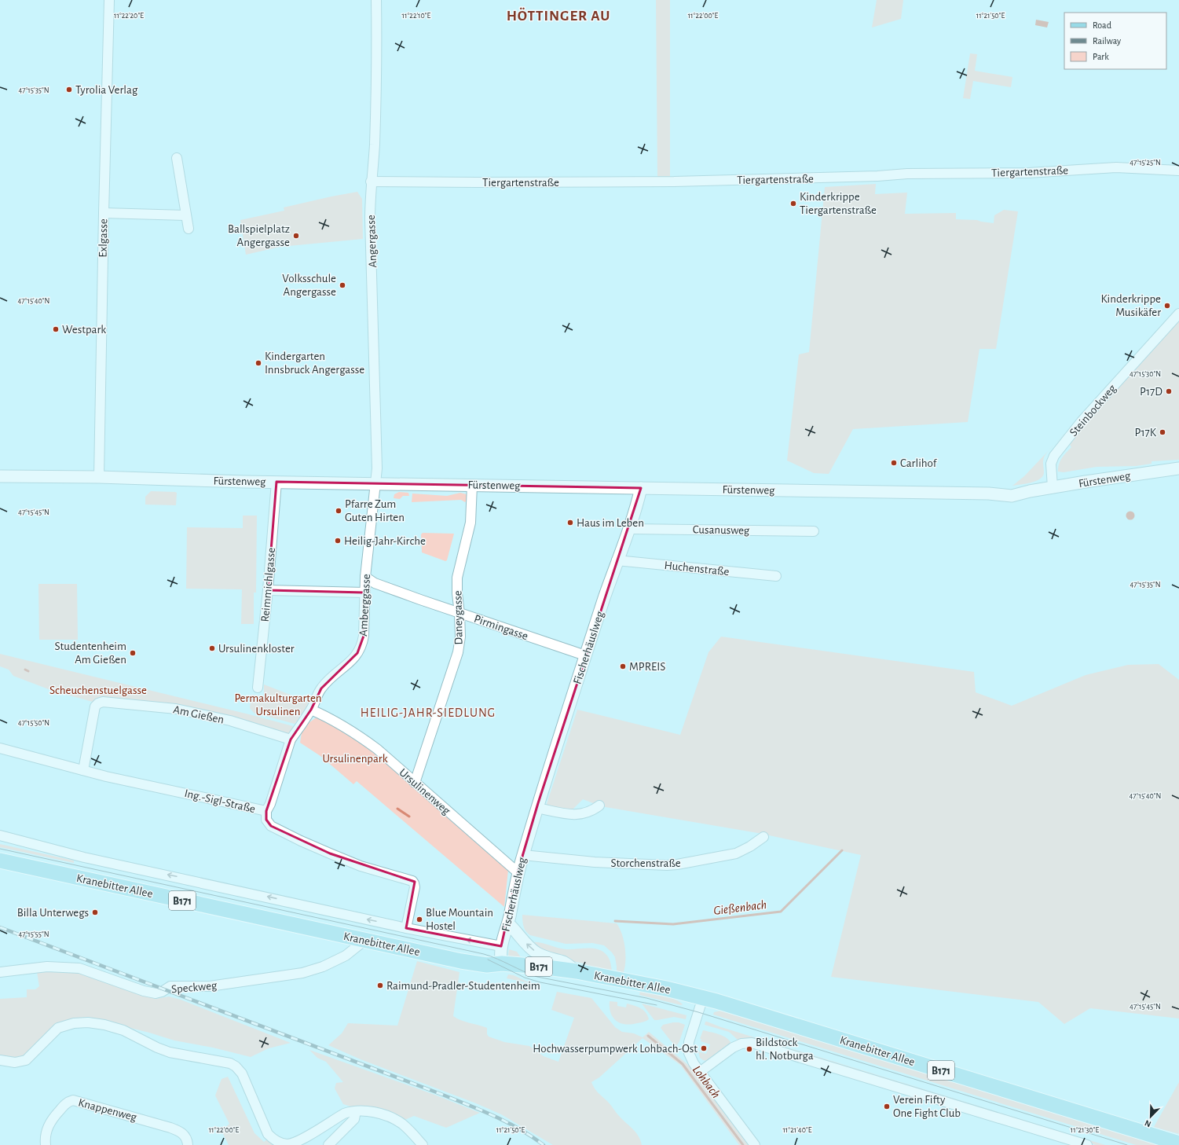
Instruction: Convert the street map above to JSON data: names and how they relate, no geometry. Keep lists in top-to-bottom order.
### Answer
{
  "streets": {
    "main road": ["Kranebitter Allee", "B171"],
    "street": [
      "Tiergartenstraße",
      "Exlgasse",
      "Angergasse",
      "Steinbockweg",
      "Fürstenweg",
      "Cusanusweg",
      "Huchenstraße",
      "Reimmichlgasse",
      "Amberggasse",
      "Daneygasse",
      "Pirmingasse",
      "Fischerhäuslweg",
      "Am Gießen",
      "Ursulinenweg",
      "Ing.-Sigl-Straße",
      "Storchenstraße",
      "Speckweg",
      "Knappenweg"
    ]
  },
  "crossings": [
    ["Tiergartenstraße", "Angergasse"],
    ["Exlgasse", "Fürstenweg"],
    ["Angergasse", "Fürstenweg"],
    ["Angergasse", "Amberggasse"],
    ["Steinbockweg", "Fürstenweg"],
    ["Fürstenweg", "Reimmichlgasse"],
    ["Fürstenweg", "Amberggasse"],
    ["Fürstenweg", "Daneygasse"],
    ["Fürstenweg", "Fischerhäuslweg"],
    ["Cusanusweg", "Fischerhäuslweg"],
    ["Huchenstraße", "Fischerhäuslweg"],
    ["Amberggasse", "Pirmingasse"],
    ["Amberggasse", "Am Gießen"],
    ["Amberggasse", "Ursulinenweg"],
    ["Daneygasse", "Pirmingasse"],
    ["Daneygasse", "Ursulinenweg"],
    ["Pirmingasse", "Fischerhäuslweg"],
    ["Fischerhäuslweg", "Ursulinenweg"],
    ["Fischerhäuslweg", "Storchenstraße"],
    ["Fischerhäuslweg", "Kranebitter Allee"],
    ["Am Gießen", "Ing.-Sigl-Straße"],
    ["Ing.-Sigl-Straße", "Kranebitter Allee"],
    ["Kranebitter Allee", "Speckweg"]
  ],
  "districts": ["HÖTTINGER AU", "HEILIG-JAHR-SIEDLUNG"],
  "water": ["Gießenbach", "Lohbach"],
  "parks": ["Scheuchenstuelgasse", "Permakulturgarten Ursulinen", "Ursulinenpark"],
  "places": [
    "Tyrolia Verlag",
    "Kinderkrippe Tiergartenstraße",
    "Ballspielplatz Angergasse",
    "Volksschule Angergasse",
    "Kinderkrippe Musikäfer",
    "Westpark",
    "Kindergarten Innsbruck Angergasse",
    "P17D",
    "P17K",
    "Carlihof",
    "Pfarre Zum Guten Hirten",
    "Haus im Leben",
    "Heilig-Jahr-Kirche",
    "Ursulinenkloster",
    "Studentenheim Am Gießen",
    "MPREIS",
    "Billa Unterwegs",
    "Blue Mountain Hostel",
    "Raimund-Pradler-Studentenheim",
    "Hochwasserpumpwerk Lohbach-Ost",
    "Bildstock hl. Notburga",
    "Verein Fifty One Fight Club"
  ],
  "legend": ["Road", "Railway", "Park"],
  "north": "bottom left",
  "coordinates": [
    "11°22'00\"E",
    "11°21'50\"E",
    "11°22'20\"E",
    "11°22'10\"E",
    "47°15'35\"N",
    "47°15'25\"N",
    "47°15'40\"N",
    "47°15'30\"N",
    "47°15'45\"N",
    "47°15'50\"N",
    "47°15'55\"N",
    "11°21'40\"E",
    "11°21'30\"E"
  ]
}
